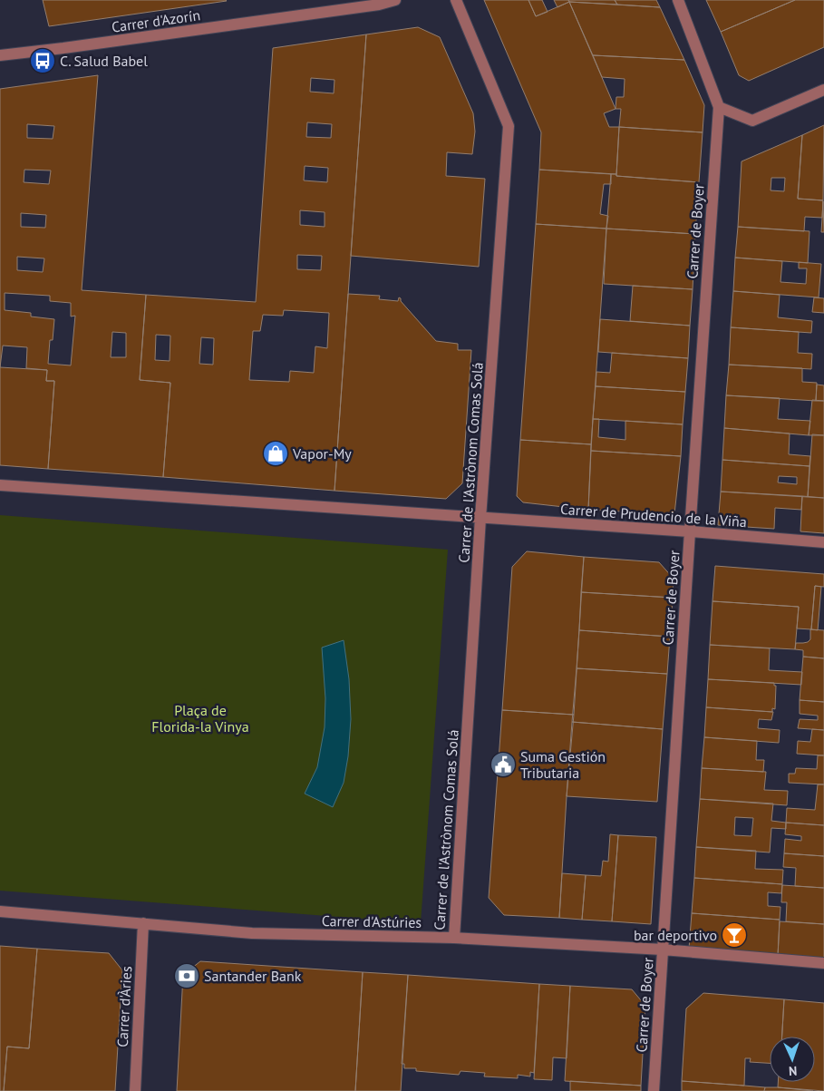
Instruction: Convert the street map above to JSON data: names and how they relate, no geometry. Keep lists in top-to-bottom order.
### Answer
{
  "streets": {
    "street": [
      "Carrer d'Azorín",
      "Carrer de Boyer",
      "Carrer de l'Astrònom Comas Solá",
      "Carrer de Prudencio de la Viña",
      "Carrer d'Astúries",
      "Carrer d'Àries"
    ]
  },
  "crossings": [
    ["Carrer de Boyer", "Carrer de Prudencio de la Viña"],
    ["Carrer de Boyer", "Carrer d'Astúries"],
    ["Carrer de l'Astrònom Comas Solá", "Carrer de Prudencio de la Viña"],
    ["Carrer de l'Astrònom Comas Solá", "Carrer d'Astúries"],
    ["Carrer d'Astúries", "Carrer d'Àries"]
  ],
  "parks": ["Plaça de Florida-la Vinya"],
  "places": {
    "bus stop": ["C. Salud Babel"],
    "shop": ["Vapor-My"],
    "public building": ["Suma Gestión Tributaria"],
    "bar": ["bar deportivo"],
    "bank": ["Santander Bank"]
  },
  "north": "bottom"
}
